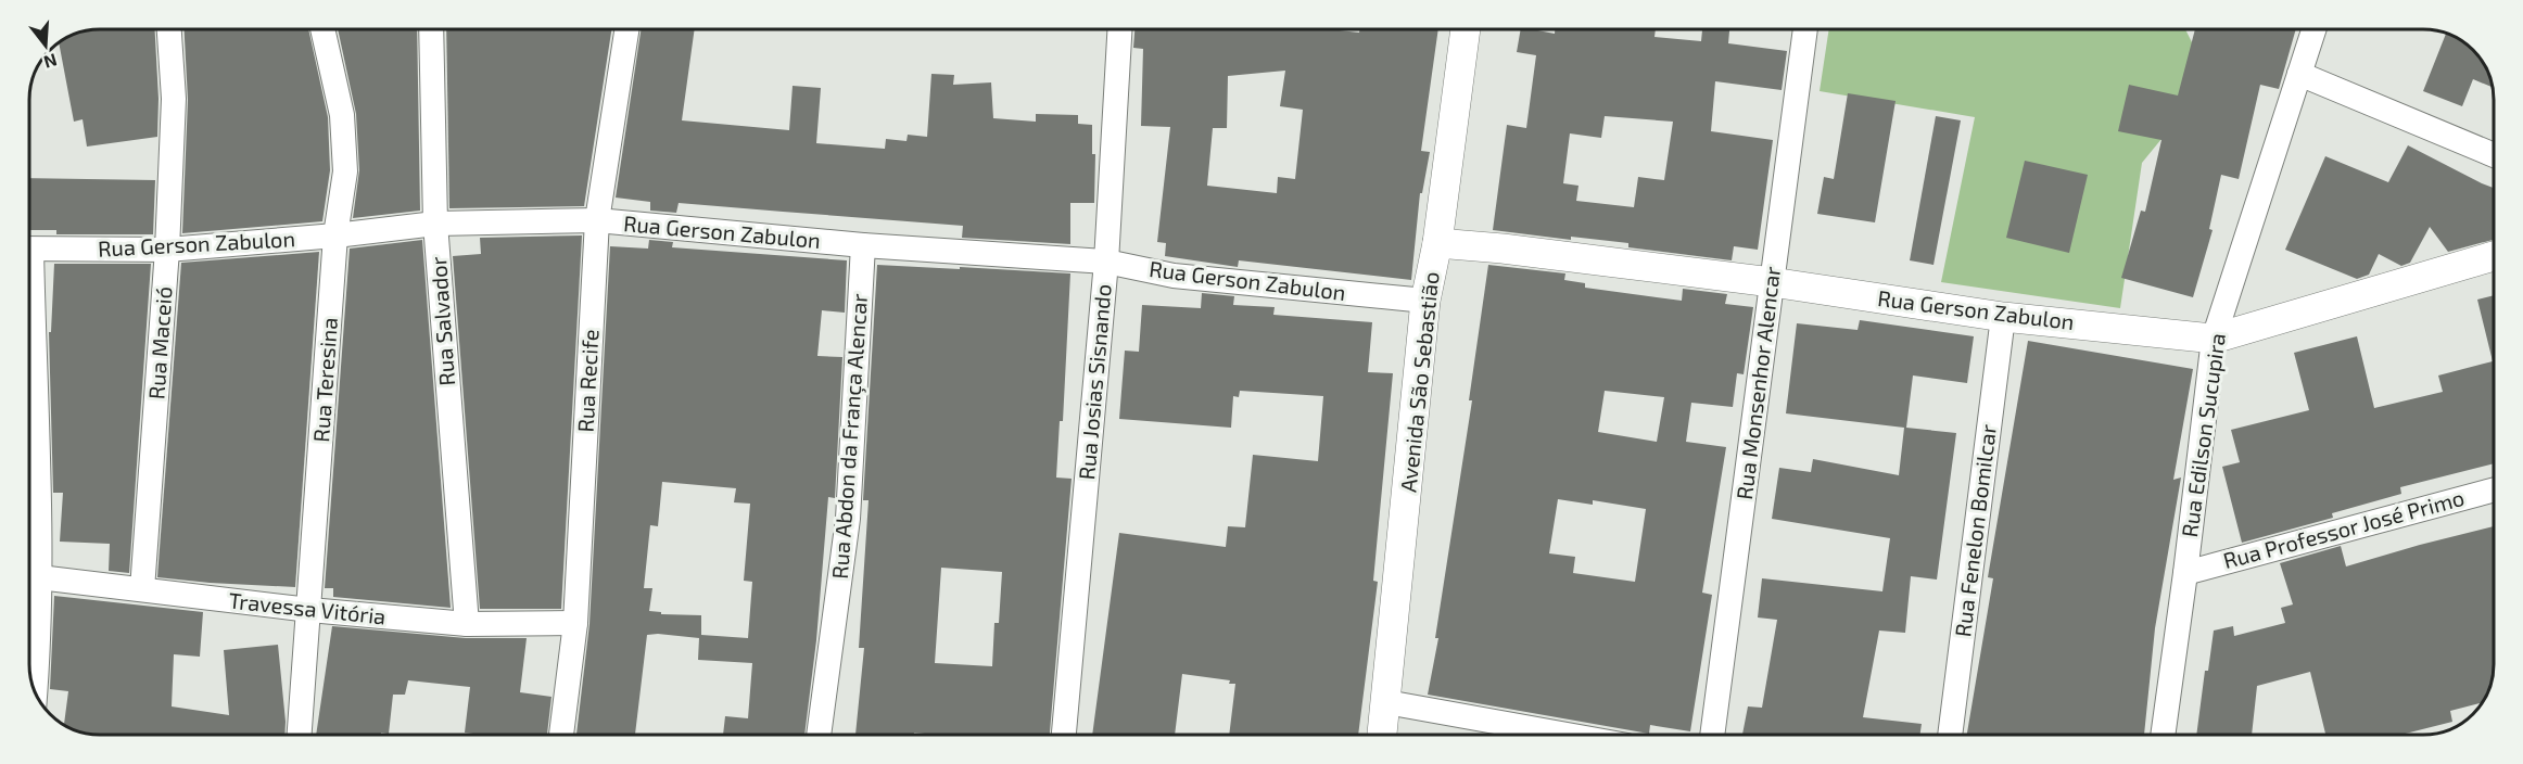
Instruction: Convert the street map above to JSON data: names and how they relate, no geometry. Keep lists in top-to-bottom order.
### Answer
{
  "streets": {
    "street": [
      "Rua Gerson Zabulon",
      "Rua Salvador",
      "Rua Maceió",
      "Rua Teresina",
      "Rua Recife",
      "Rua Josias Sisnando",
      "Avenida São Sebastião",
      "Rua Monsenhor Alencar",
      "Rua Edilson Sucupira",
      "Rua Abdon da França Alencar",
      "Rua Professor José Primo",
      "Rua Fenelon Bomilcar",
      "Travessa Vitória"
    ]
  },
  "crossings": [
    ["Rua Gerson Zabulon", "Rua Salvador"],
    ["Rua Gerson Zabulon", "Rua Maceió"],
    ["Rua Gerson Zabulon", "Rua Teresina"],
    ["Rua Gerson Zabulon", "Rua Recife"],
    ["Rua Gerson Zabulon", "Rua Josias Sisnando"],
    ["Rua Gerson Zabulon", "Avenida São Sebastião"],
    ["Rua Gerson Zabulon", "Rua Monsenhor Alencar"],
    ["Rua Gerson Zabulon", "Rua Edilson Sucupira"],
    ["Rua Gerson Zabulon", "Rua Abdon da França Alencar"],
    ["Rua Gerson Zabulon", "Rua Fenelon Bomilcar"],
    ["Rua Salvador", "Travessa Vitória"],
    ["Rua Maceió", "Travessa Vitória"],
    ["Rua Teresina", "Travessa Vitória"],
    ["Rua Recife", "Travessa Vitória"],
    ["Rua Edilson Sucupira", "Rua Professor José Primo"]
  ],
  "north": "bottom"
}
